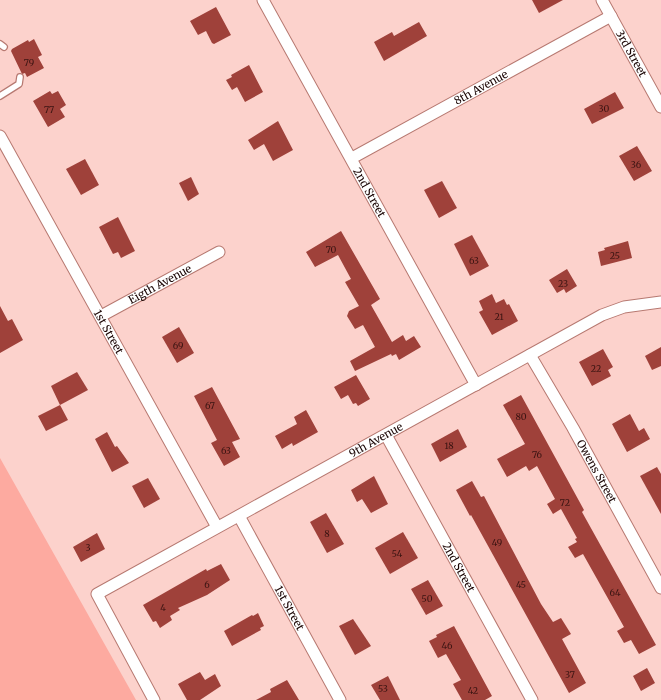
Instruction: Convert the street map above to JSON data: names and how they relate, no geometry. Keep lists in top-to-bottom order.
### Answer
{
  "streets": {
    "street": [
      "3rd Street",
      "8th Avenue",
      "2nd Street",
      "Eigth Avenue",
      "1st Street",
      "9th Avenue",
      "Owens Street"
    ]
  },
  "crossings": [
    ["3rd Street", "8th Avenue"],
    ["8th Avenue", "2nd Street"],
    ["2nd Street", "9th Avenue"],
    ["Eigth Avenue", "1st Street"],
    ["1st Street", "9th Avenue"],
    ["9th Avenue", "Owens Street"]
  ],
  "house_numbers": [
    "79",
    "30",
    "77",
    "36",
    "70",
    "25",
    "63",
    "23",
    "21",
    "69",
    "22",
    "67",
    "80",
    "18",
    "63",
    "76",
    "72",
    "8",
    "49",
    "3",
    "54",
    "6",
    "45",
    "64",
    "50",
    "4",
    "46",
    "37",
    "53",
    "42"
  ]
}
